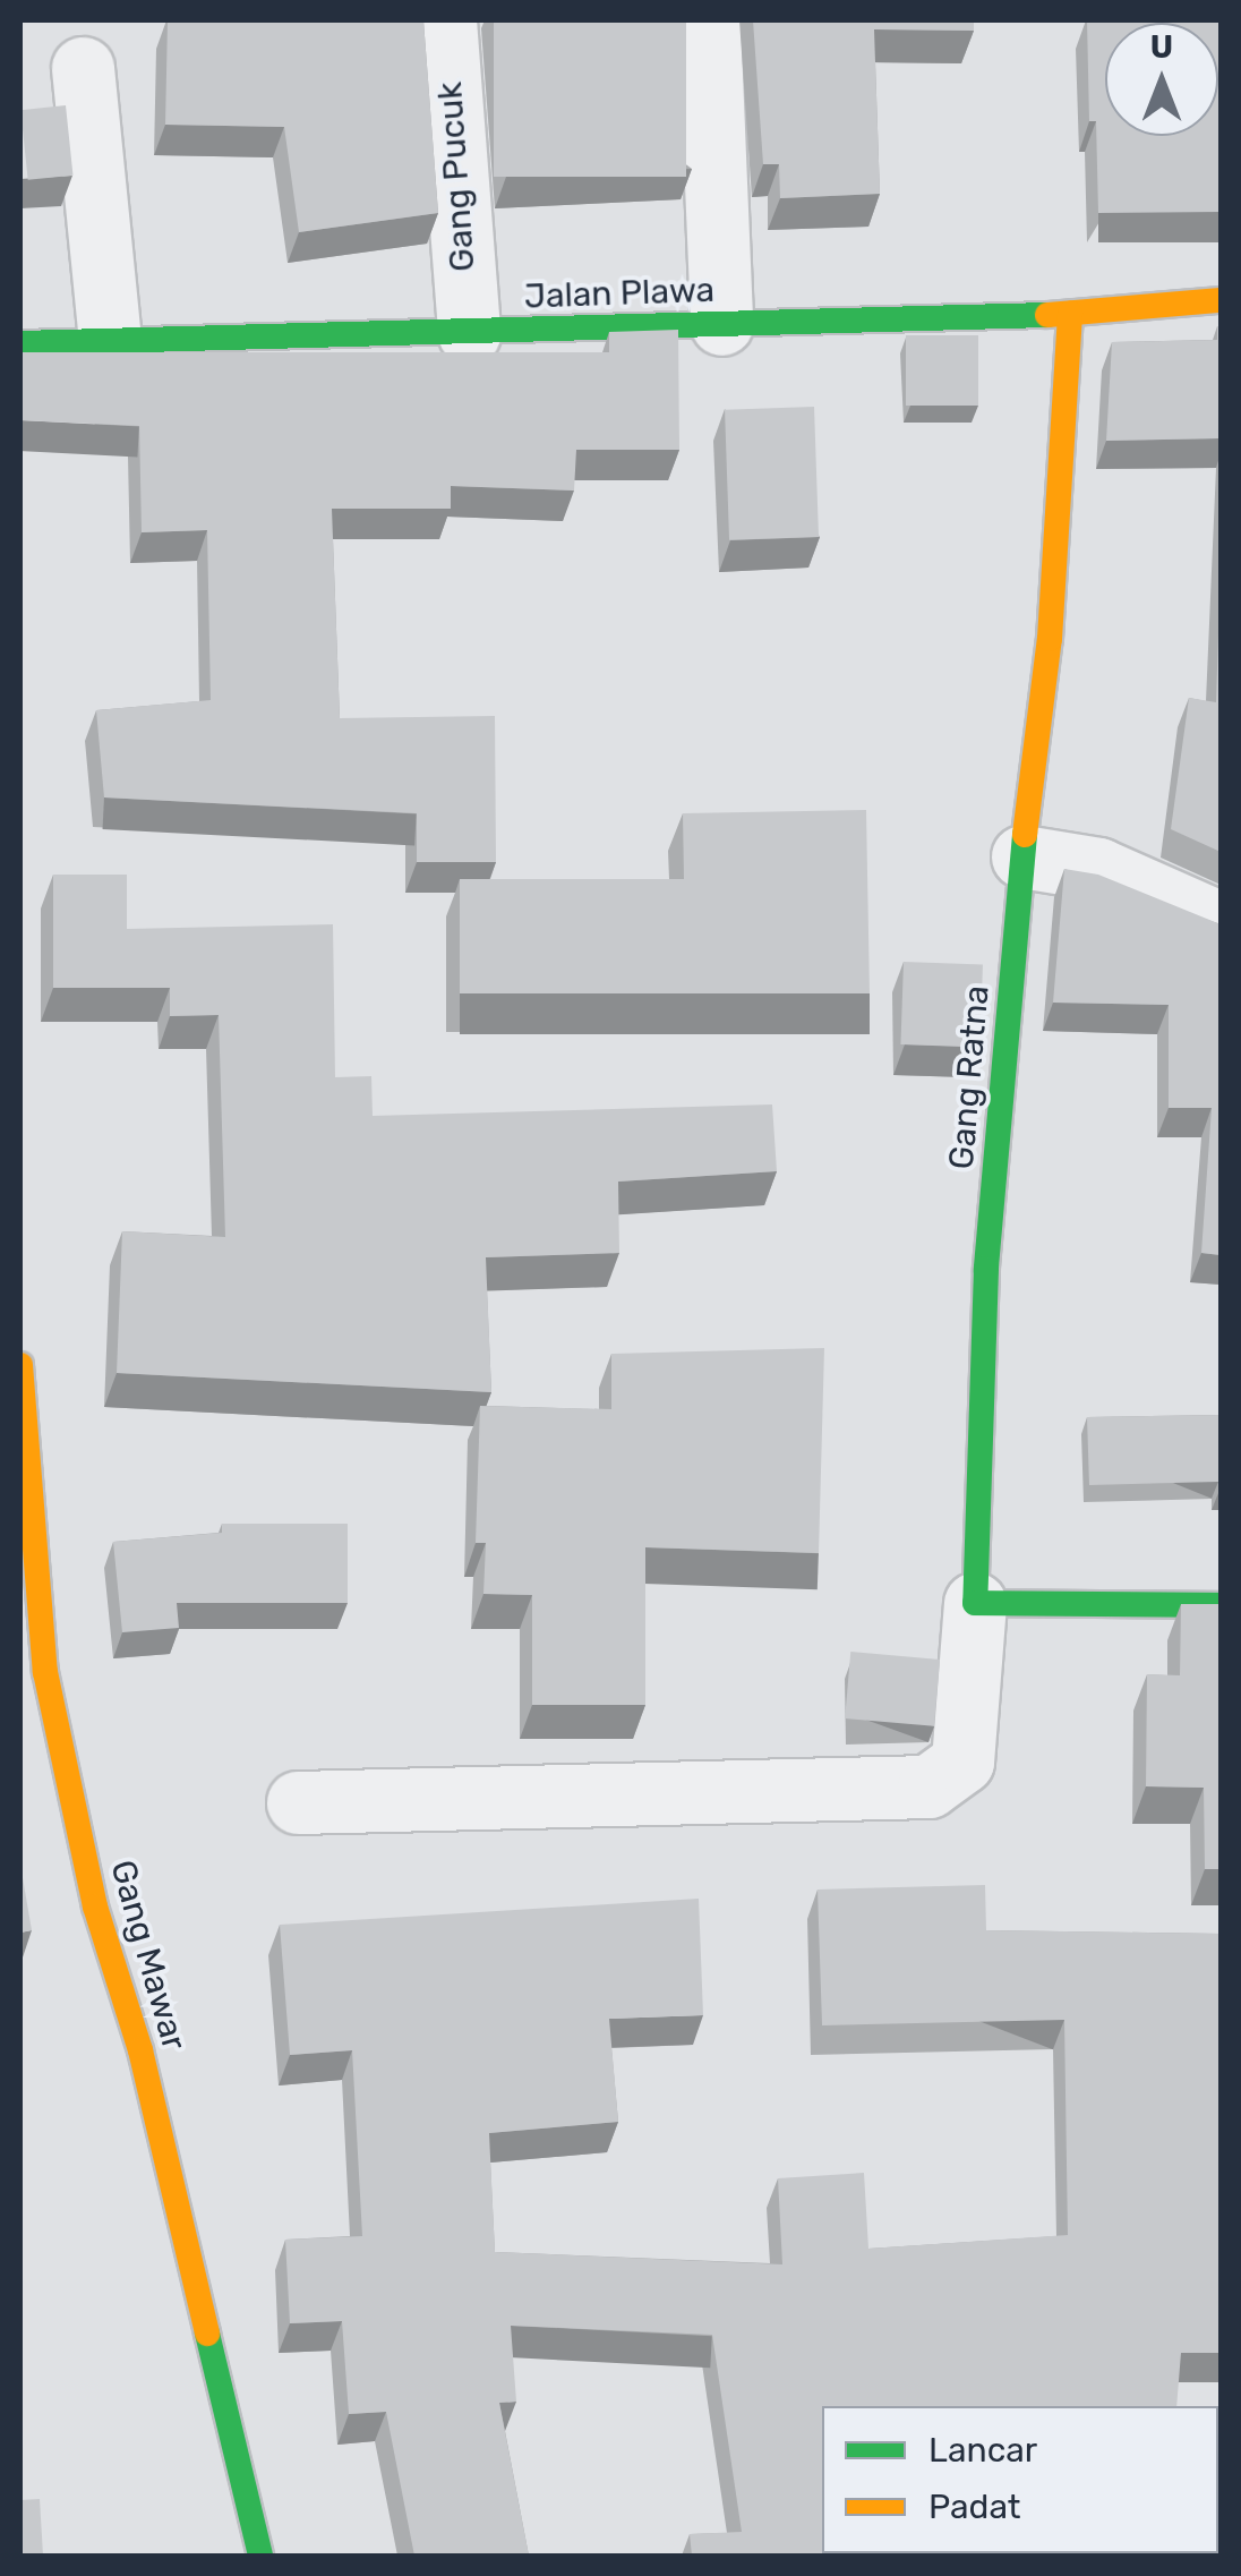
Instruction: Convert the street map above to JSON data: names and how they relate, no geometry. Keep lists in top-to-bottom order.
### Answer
{
  "streets": {
    "street": [
      "Gang Pucuk",
      "Jalan Plawa",
      "Gang Ratna",
      "Gang Mawar"
    ]
  },
  "crossings": [
    ["Gang Pucuk", "Jalan Plawa"],
    ["Jalan Plawa", "Gang Ratna"]
  ],
  "legend": ["Lancar", "Padat"],
  "north": "top"
}
